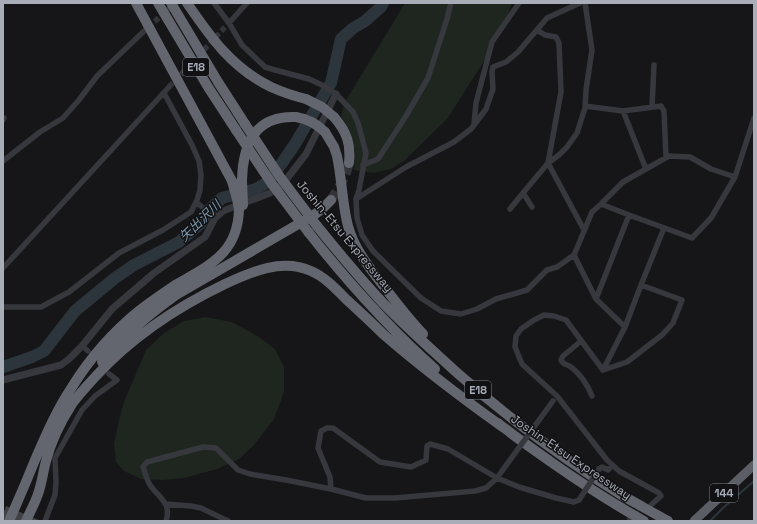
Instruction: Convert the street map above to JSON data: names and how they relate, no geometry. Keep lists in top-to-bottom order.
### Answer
{
  "streets": {
    "highway": ["E18", "Joshin-Etsu Expressway", "144"]
  },
  "water": ["矢出沢川"]
}
